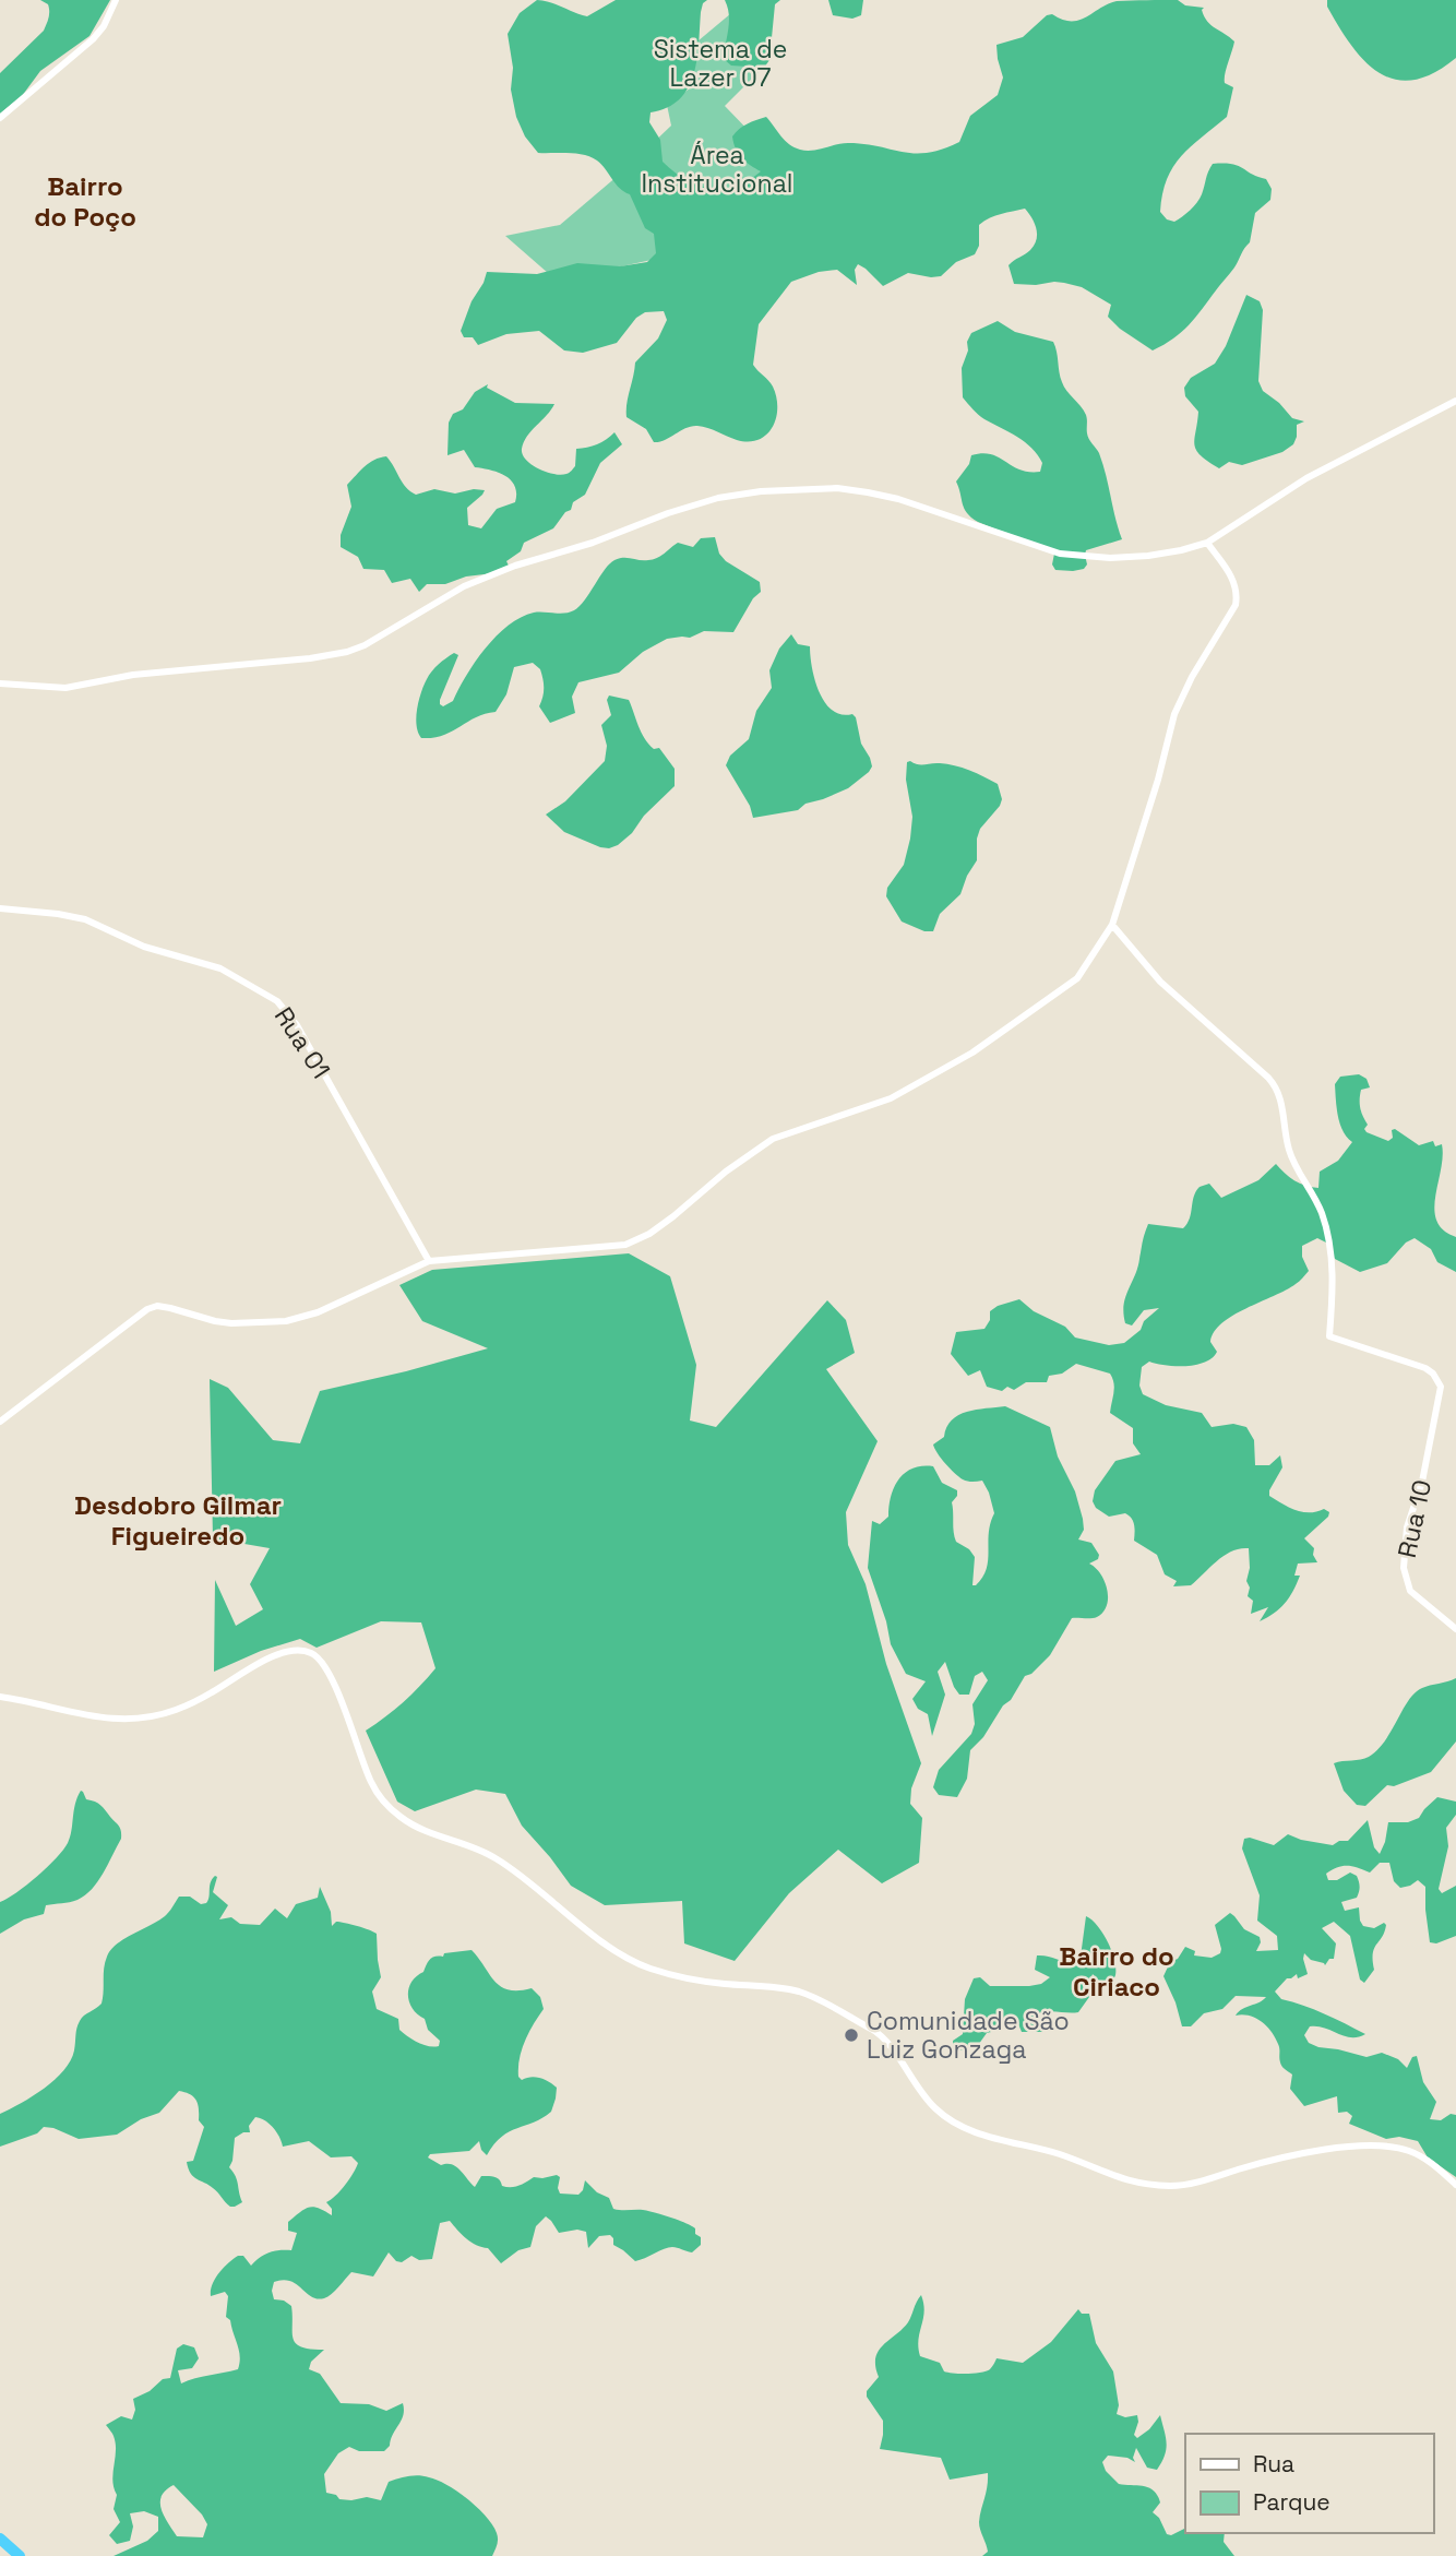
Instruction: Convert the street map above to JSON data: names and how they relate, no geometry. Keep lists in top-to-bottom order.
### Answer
{
  "streets": {
    "street": ["Rua 01", "Rua 10"]
  },
  "districts": ["Bairro do Poço", "Desdobro Gilmar Figueiredo", "Bairro do Ciriaco"],
  "parks": ["Sistema de Lazer 07", "Área Institucional"],
  "places": ["Comunidade São Luiz Gonzaga"],
  "legend": ["Rua", "Parque"]
}
